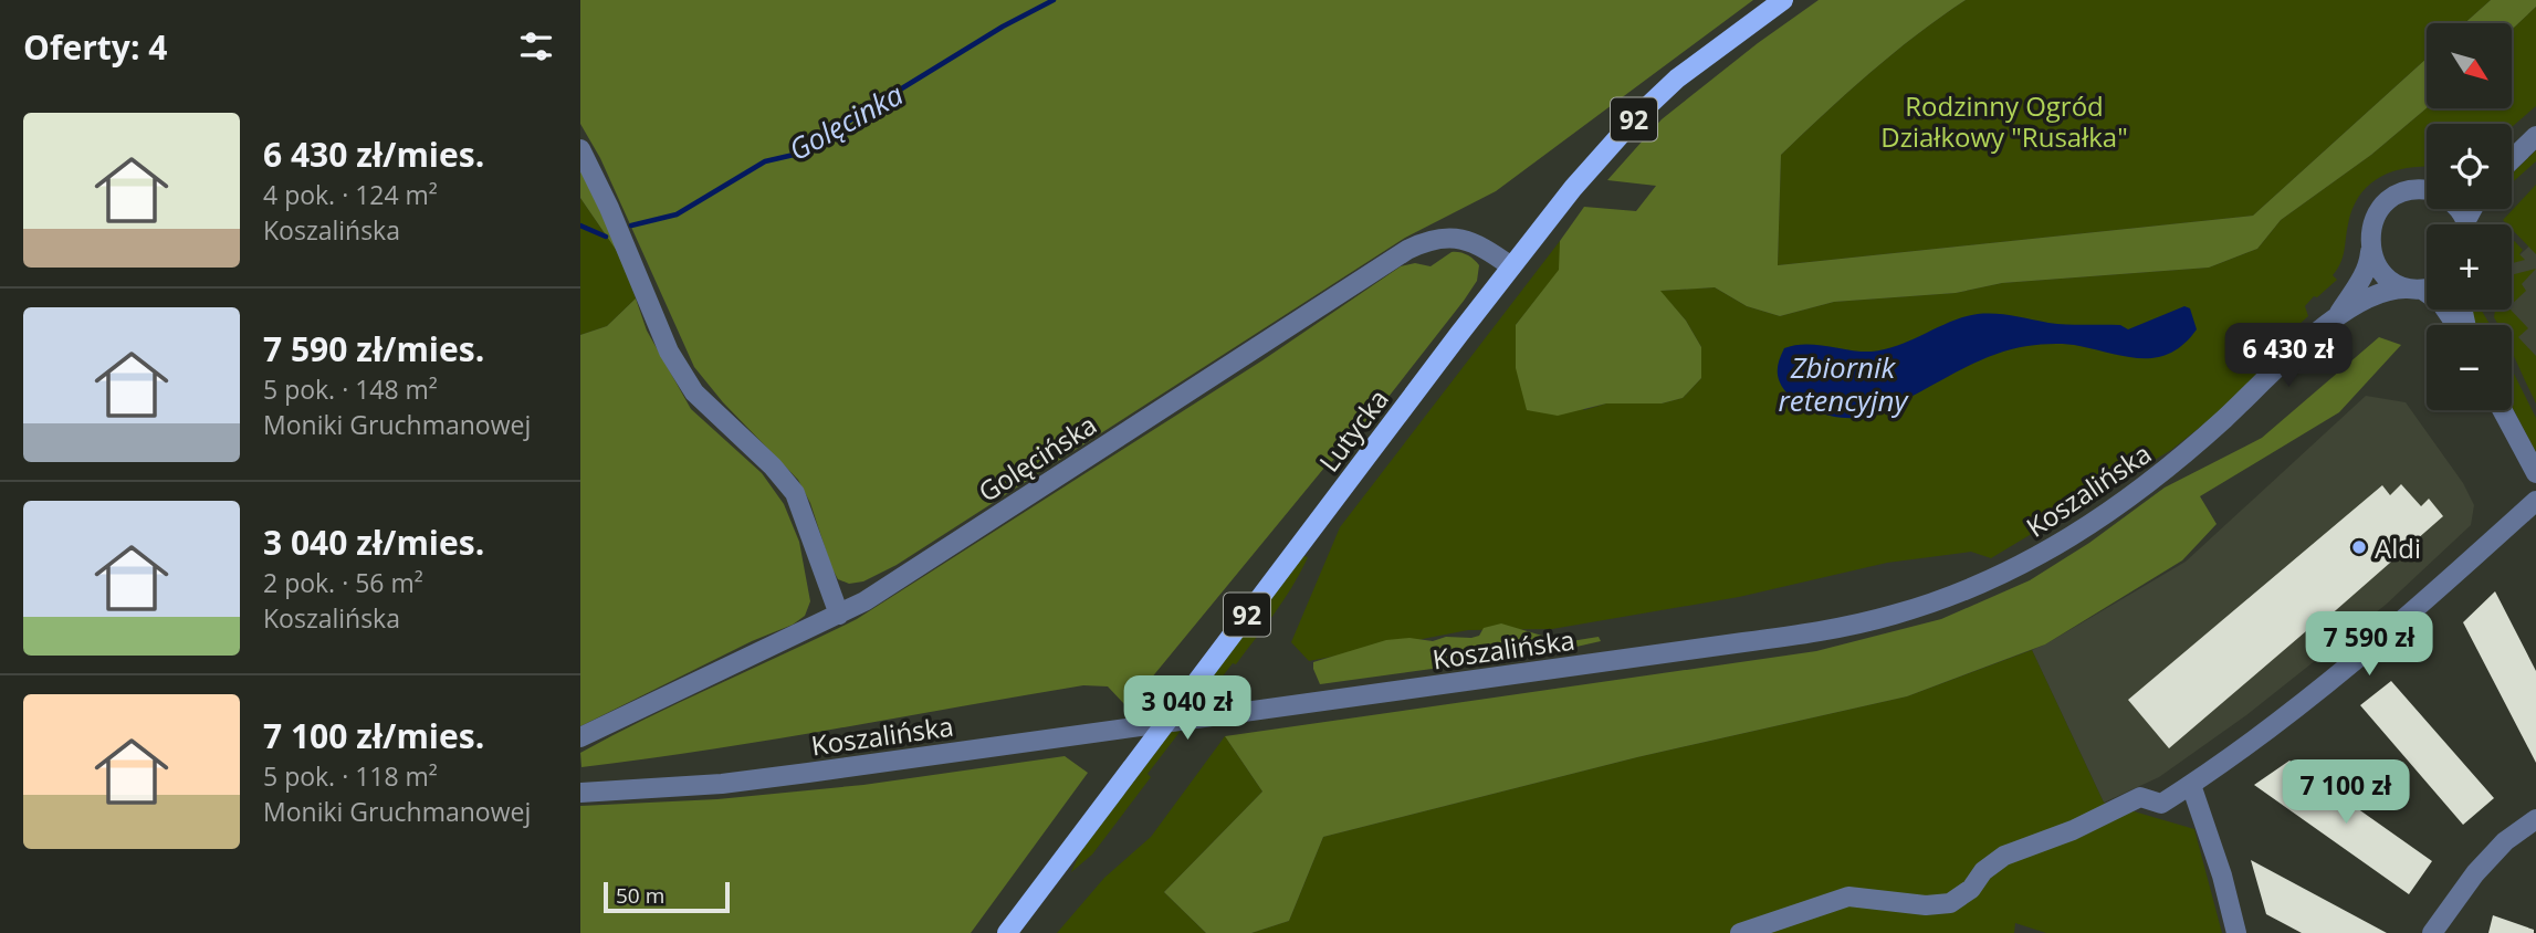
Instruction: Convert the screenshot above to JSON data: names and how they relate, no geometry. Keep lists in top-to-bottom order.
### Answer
{
  "streets": {
    "main road": ["92", "Lutycka"],
    "street": ["Golęcińska", "Koszalińska"]
  },
  "crossings": [
    ["Lutycka", "Golęcińska"]
  ],
  "water": ["Golęcinka", "Zbiornik retencyjny"],
  "parks": ["Rodzinny Ogród Działkowy \"Rusałka\""],
  "places": ["Aldi"],
  "scale_bar": "50 m",
  "north": "bottom right",
  "page": {
    "heading": "Oferty: 4",
    "map_buttons": ["+", "−"],
    "list": [
      {
        "name": "6 430 zł/mies.",
        "note": "4 pok. · 124 m² · Koszalińska"
      },
      {
        "name": "7 590 zł/mies.",
        "note": "5 pok. · 148 m² · Moniki Gruchmanowej"
      },
      {
        "name": "3 040 zł/mies.",
        "note": "2 pok. · 56 m² · Koszalińska"
      },
      {
        "name": "7 100 zł/mies.",
        "note": "5 pok. · 118 m² · Moniki Gruchmanowej"
      }
    ],
    "price": [
      "6 430 zł",
      "7 590 zł",
      "3 040 zł",
      "7 100 zł"
    ],
    "scale": "50 m"
  }
}
